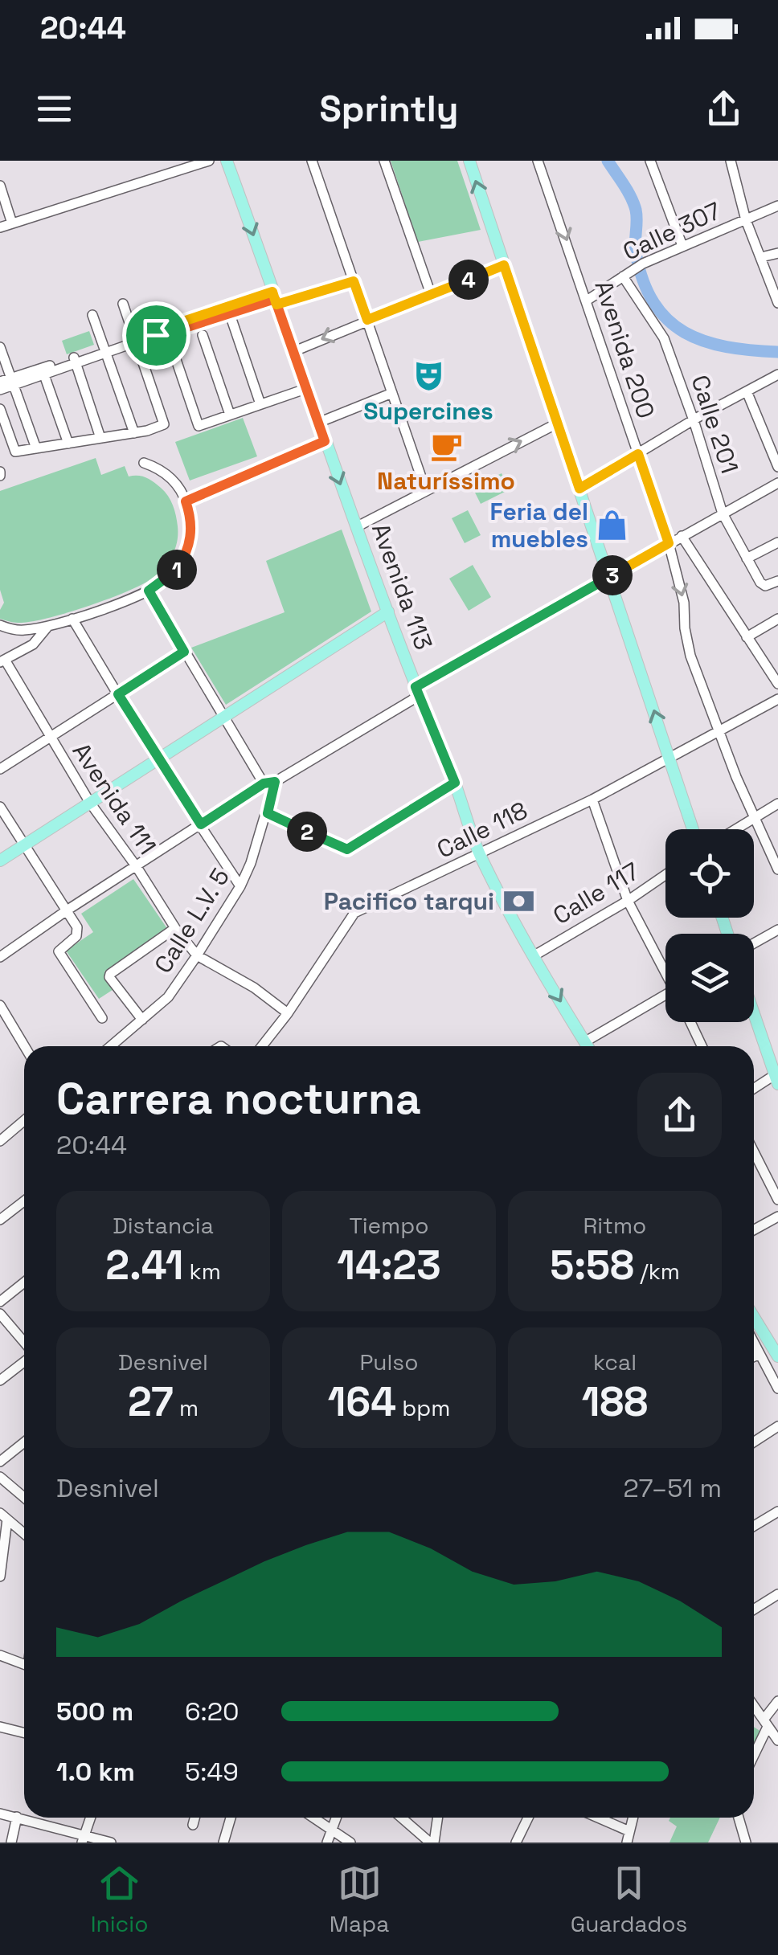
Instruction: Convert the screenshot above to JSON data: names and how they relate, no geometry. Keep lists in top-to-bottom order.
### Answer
{
  "streets": {
    "main road": ["Avenida 113"],
    "street": [
      "Calle 307",
      "Avenida 200",
      "Calle 201",
      "Avenida 111",
      "Calle 118",
      "Calle 117",
      "Calle L.V. 5"
    ]
  },
  "crossings": [
    ["Calle 307", "Avenida 200"],
    ["Calle 307", "Calle 201"],
    ["Avenida 200", "Calle 118"],
    ["Avenida 113", "Calle 118"],
    ["Avenida 113", "Calle 117"],
    ["Avenida 111", "Calle L.V. 5"]
  ],
  "one_way": ["Avenida 113"],
  "places": {
    "theatre": ["Supercines"],
    "cafe": ["Naturíssimo"],
    "shop": ["Feria del muebles"],
    "bank": ["Pacifico tarqui"]
  },
  "page": {
    "status": "20:44",
    "header": "Sprintly",
    "pins": [
      "4",
      "1",
      "3",
      "2"
    ],
    "heading": ["Carrera nocturna", "20:44"],
    "stats": [
      ["Distancia", "2.41 km"],
      ["Tiempo", "14:23"],
      ["Ritmo", "5:58 /km"],
      ["Desnivel", "27 m"],
      ["Pulso", "164 bpm"],
      ["kcal", "188"]
    ],
    "chart": ["Desnivel", "27–51 m"],
    "list": [
      {
        "name": "500 m",
        "note": "6:20"
      },
      {
        "name": "1.0 km",
        "note": "5:49"
      }
    ],
    "tabs": ["Inicio", "Mapa", "Guardados"]
  }
}
